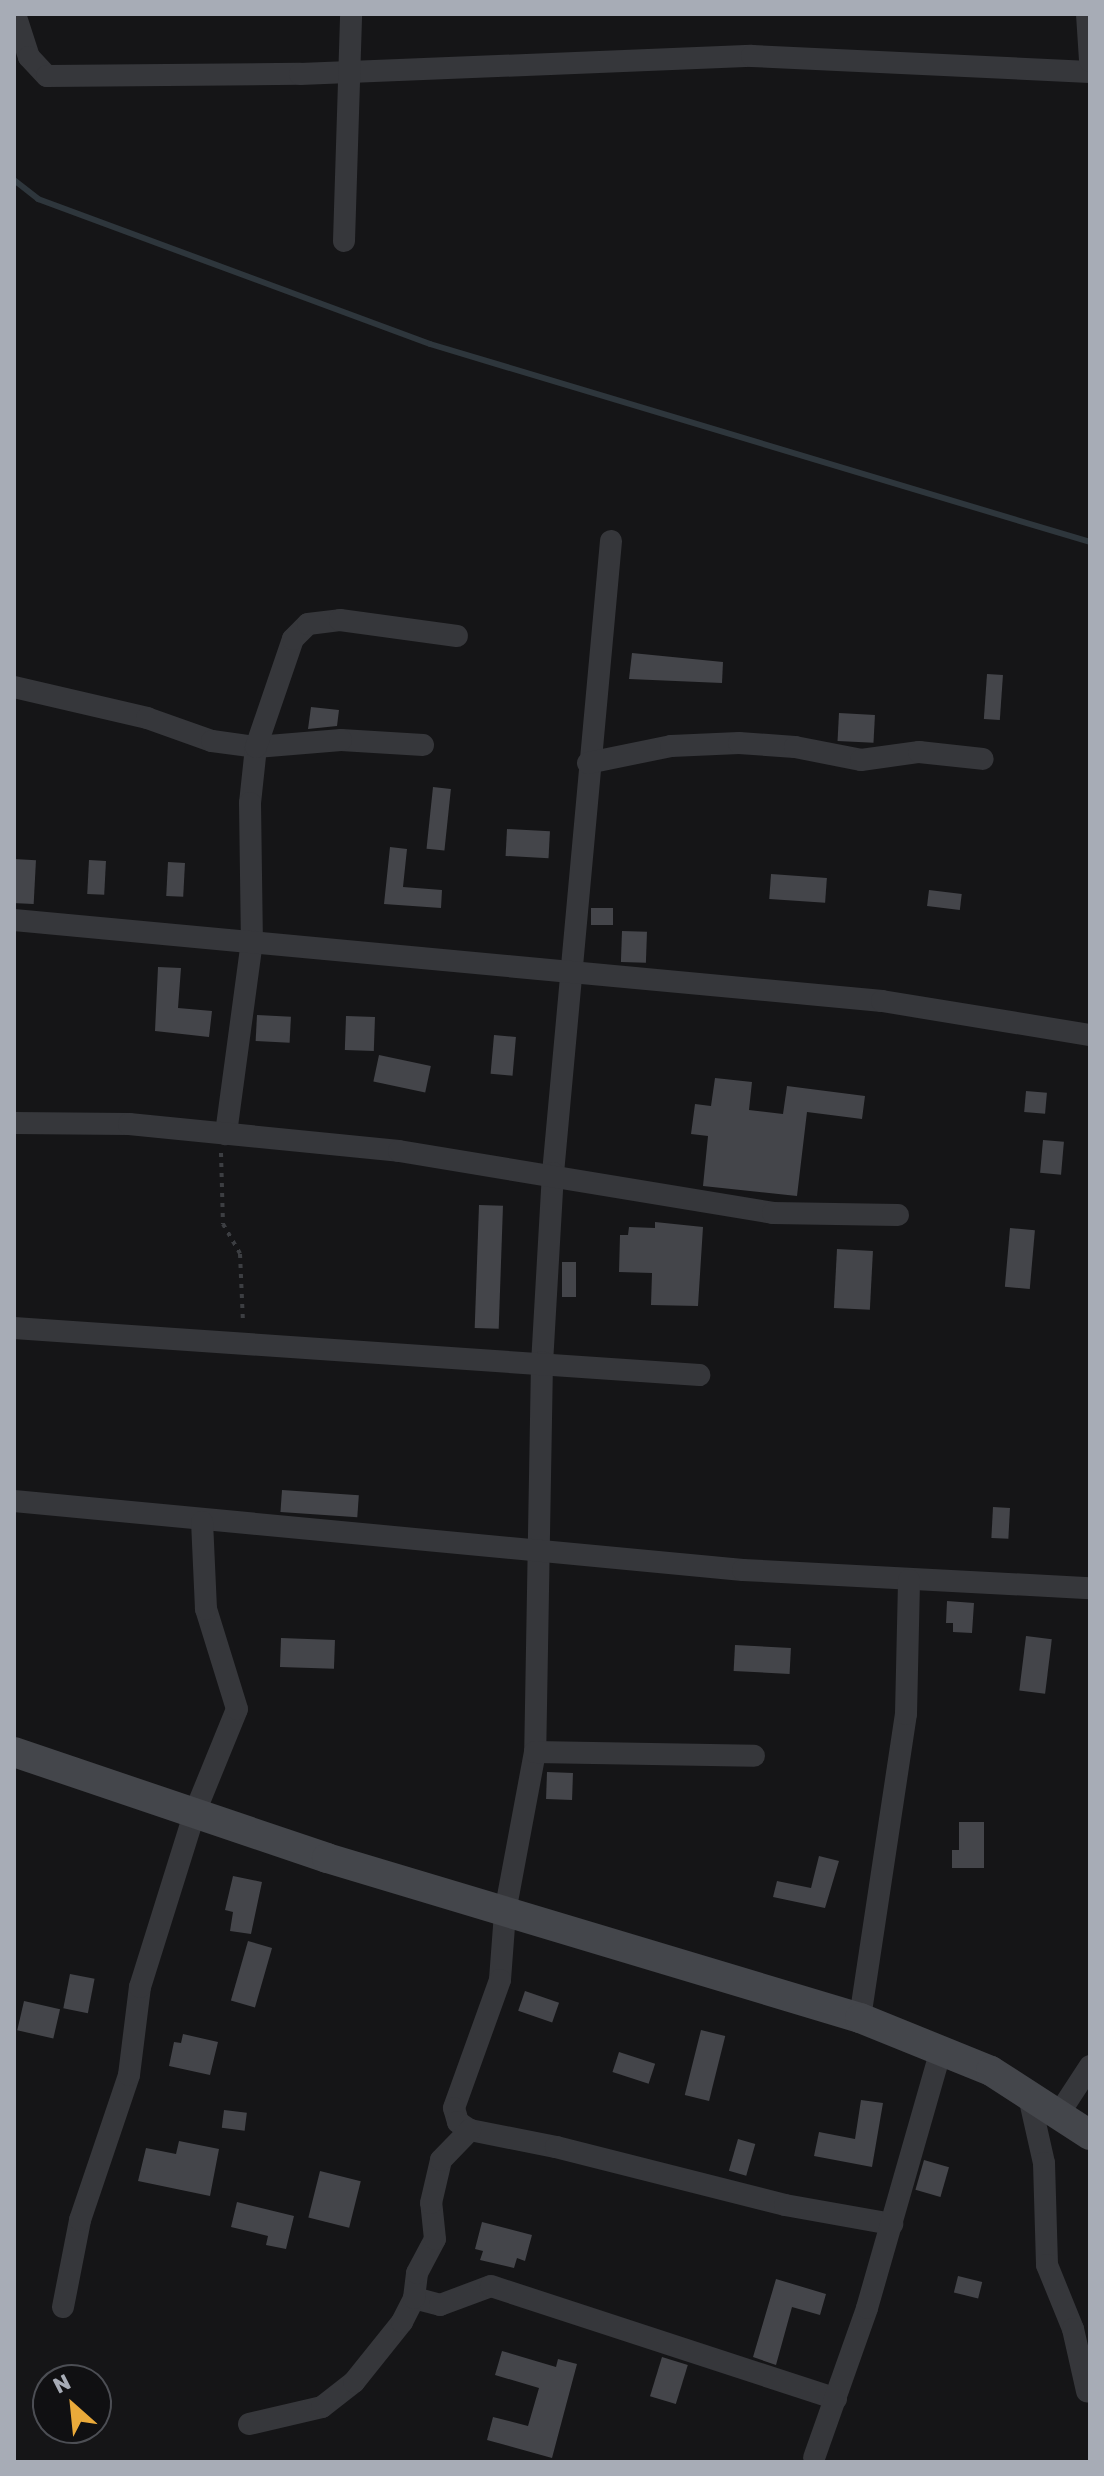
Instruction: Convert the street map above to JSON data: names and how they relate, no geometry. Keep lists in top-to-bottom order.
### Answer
{
  "north": "top left"
}
